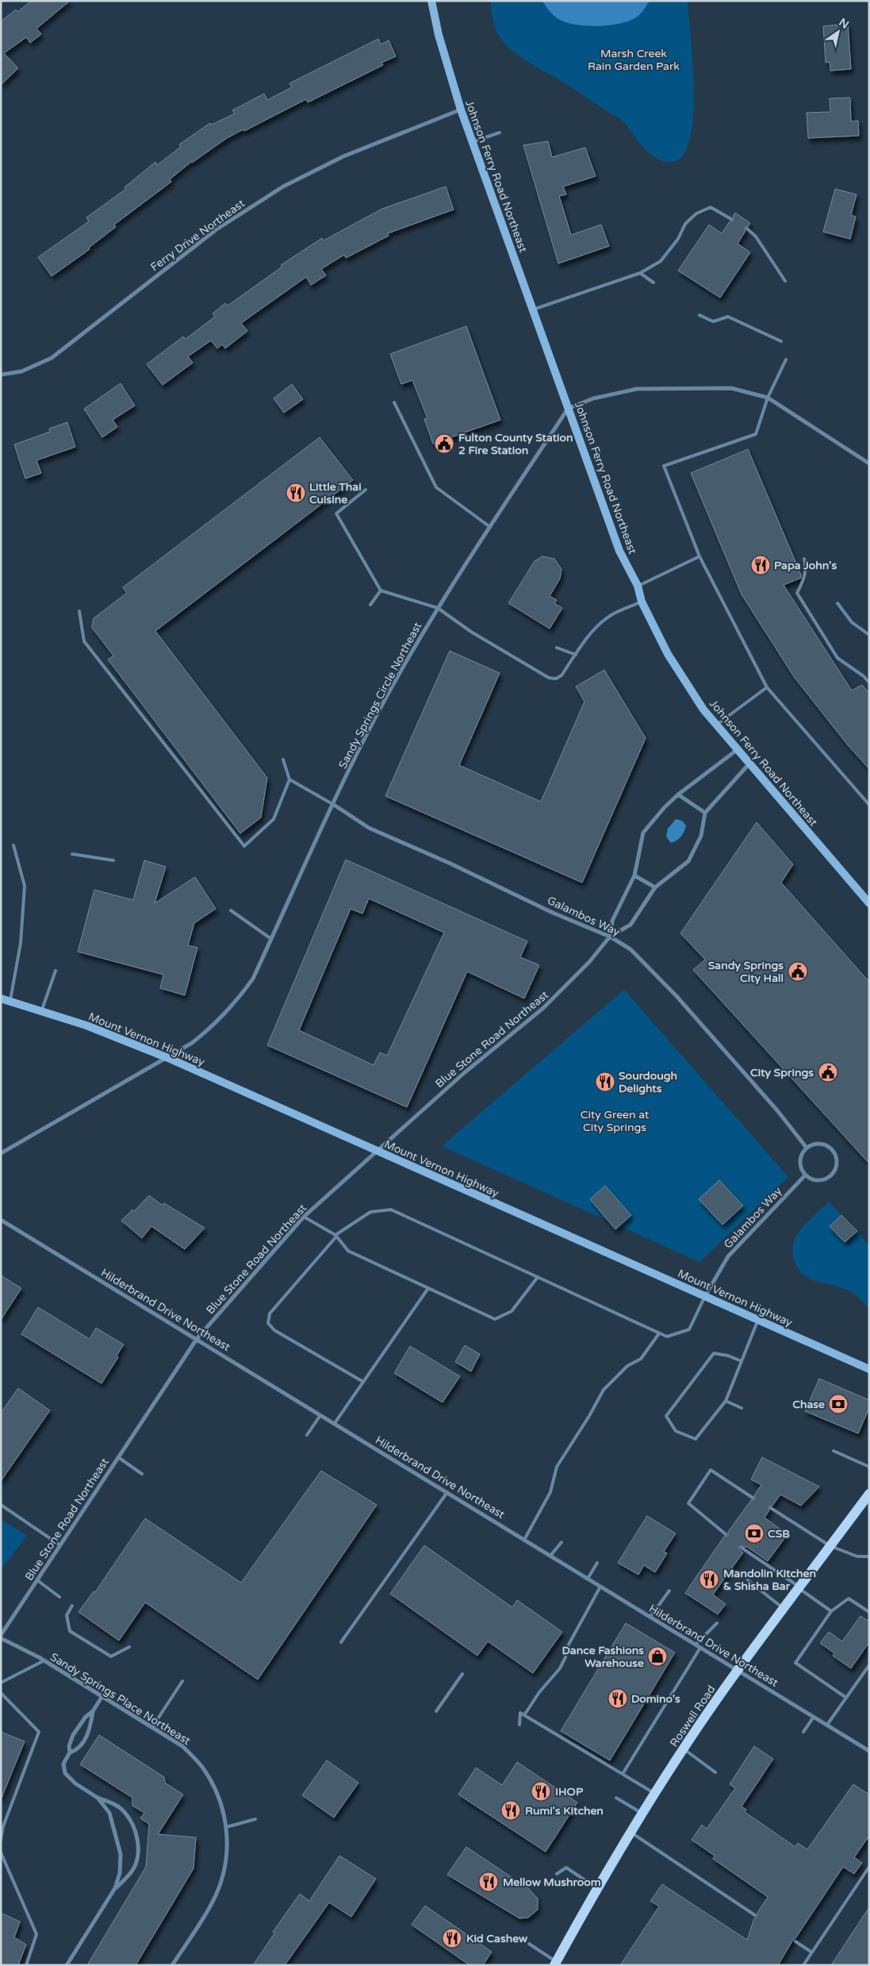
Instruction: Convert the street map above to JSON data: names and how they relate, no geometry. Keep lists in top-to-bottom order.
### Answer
{
  "streets": {
    "main road": ["Roswell Road"],
    "street": [
      "Johnson Ferry Road Northeast",
      "Ferry Drive Northeast",
      "Sandy Springs Circle Northeast",
      "Galambos Way",
      "Mount Vernon Highway",
      "Blue Stone Road Northeast",
      "Hilderbrand Drive Northeast",
      "Sandy Springs Place Northeast"
    ]
  },
  "crossings": [
    ["Johnson Ferry Road Northeast", "Ferry Drive Northeast"],
    ["Johnson Ferry Road Northeast", "Sandy Springs Circle Northeast"],
    ["Johnson Ferry Road Northeast", "Blue Stone Road Northeast"],
    ["Sandy Springs Circle Northeast", "Galambos Way"],
    ["Sandy Springs Circle Northeast", "Mount Vernon Highway"],
    ["Galambos Way", "Mount Vernon Highway"],
    ["Galambos Way", "Blue Stone Road Northeast"],
    ["Mount Vernon Highway", "Blue Stone Road Northeast"],
    ["Blue Stone Road Northeast", "Hilderbrand Drive Northeast"],
    ["Blue Stone Road Northeast", "Sandy Springs Place Northeast"],
    ["Hilderbrand Drive Northeast", "Roswell Road"]
  ],
  "parks": ["Marsh Creek Rain Garden Park", "City Green at City Springs"],
  "places": {
    "public building": ["Fulton County Station 2 Fire Station", "Sandy Springs City Hall", "City Springs"],
    "restaurant": [
      "Little Thai Cuisine",
      "Papa John's",
      "Sourdough Delights",
      "Mandolin Kitchen & Shisha Bar",
      "Domino's",
      "IHOP",
      "Rumi's Kitchen",
      "Mellow Mushroom",
      "Kid Cashew"
    ],
    "bank": ["Chase", "CSB"],
    "shop": ["Dance Fashions Warehouse"]
  },
  "north": "top right"
}
